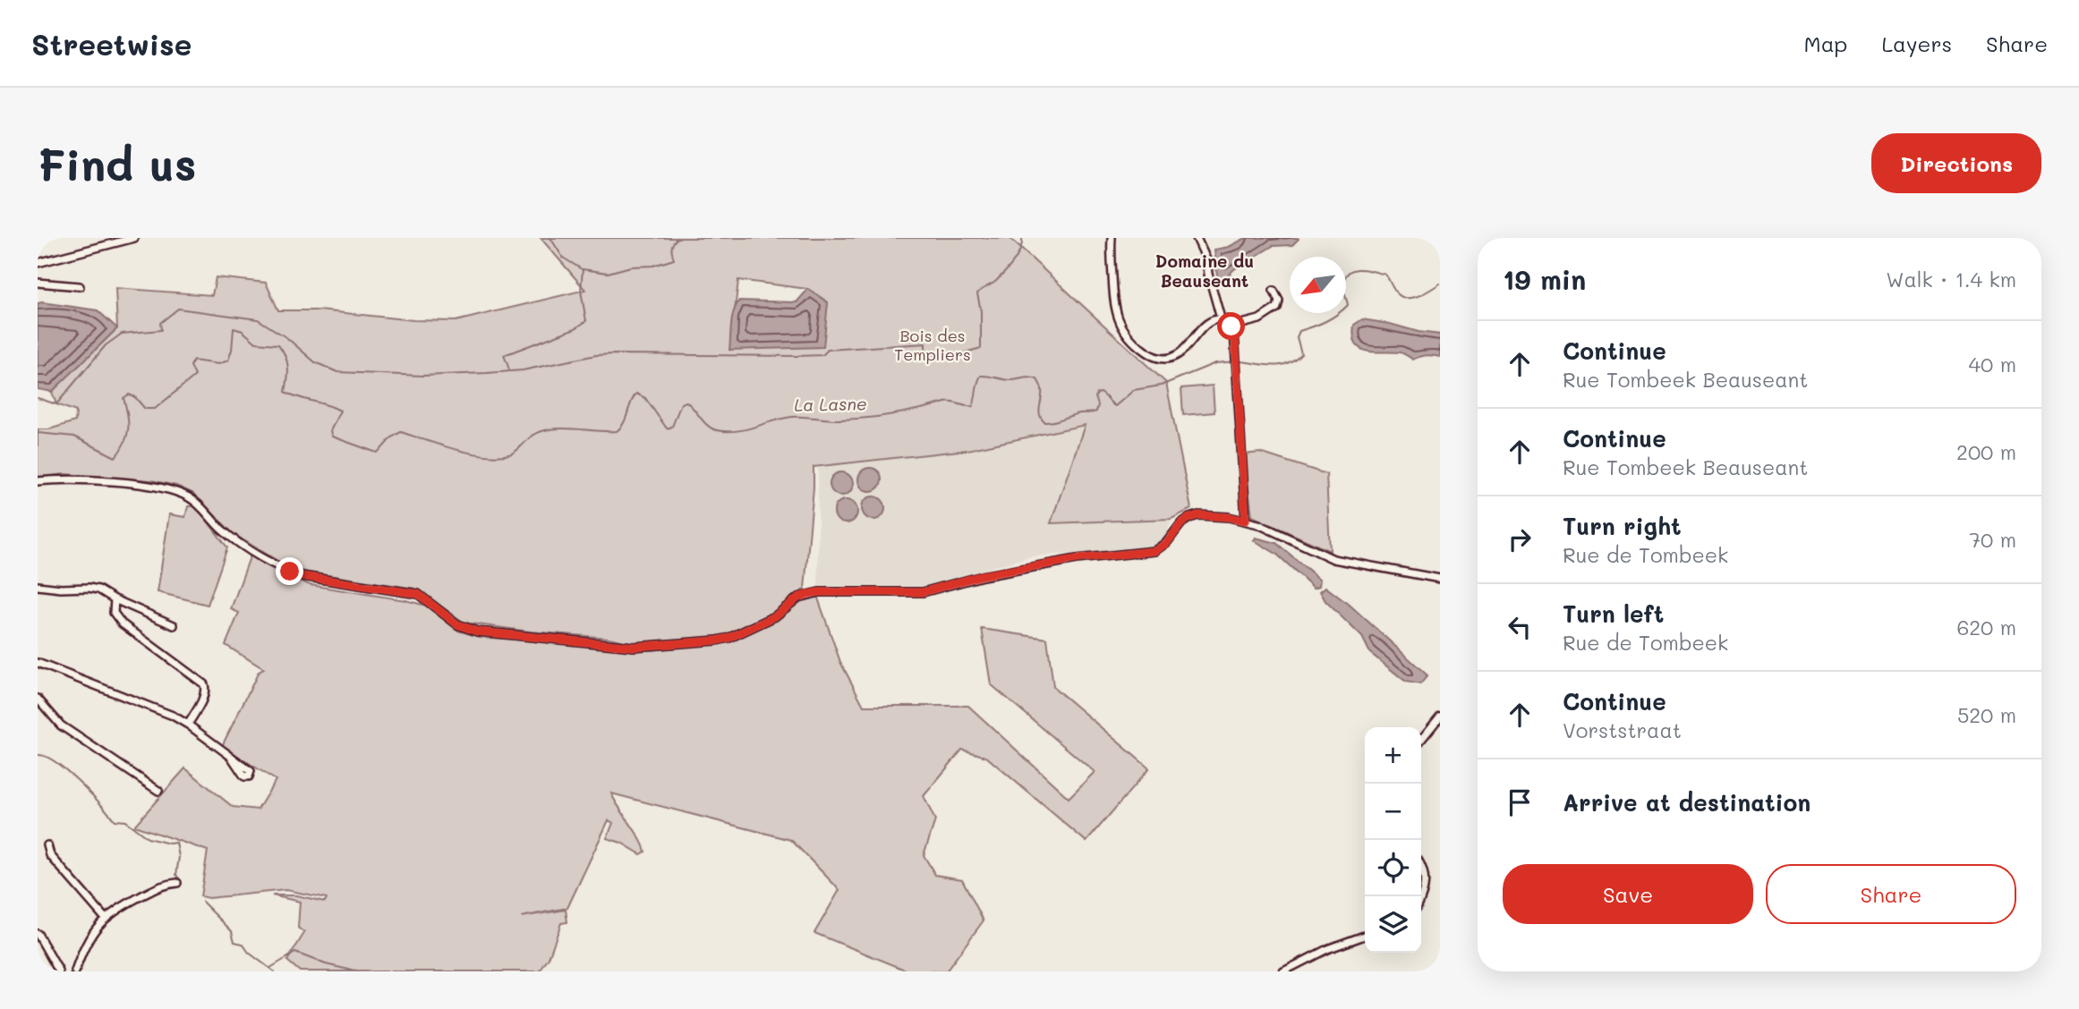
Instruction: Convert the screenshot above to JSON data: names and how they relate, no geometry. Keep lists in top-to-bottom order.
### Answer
{
  "districts": ["Domaine du Beauseant"],
  "water": ["La Lasne"],
  "parks": ["Bois des Templiers"],
  "north": "bottom left",
  "page": {
    "header": "Streetwise",
    "nav": ["Map", "Layers", "Share"],
    "buttons": [
      "Directions",
      ["Save", "Share"]
    ],
    "title": "Find us",
    "heading": ["19 min", "Walk · 1.4 km"],
    "list": [
      ["Continue", "Rue Tombeek Beauseant", "40 m"],
      ["Continue", "Rue Tombeek Beauseant", "200 m"],
      ["Turn right", "Rue de Tombeek", "70 m"],
      ["Turn left", "Rue de Tombeek", "620 m"],
      ["Continue", "Vorststraat", "520 m"],
      "Arrive at destination"
    ],
    "map_buttons": ["+", "−"]
  }
}
